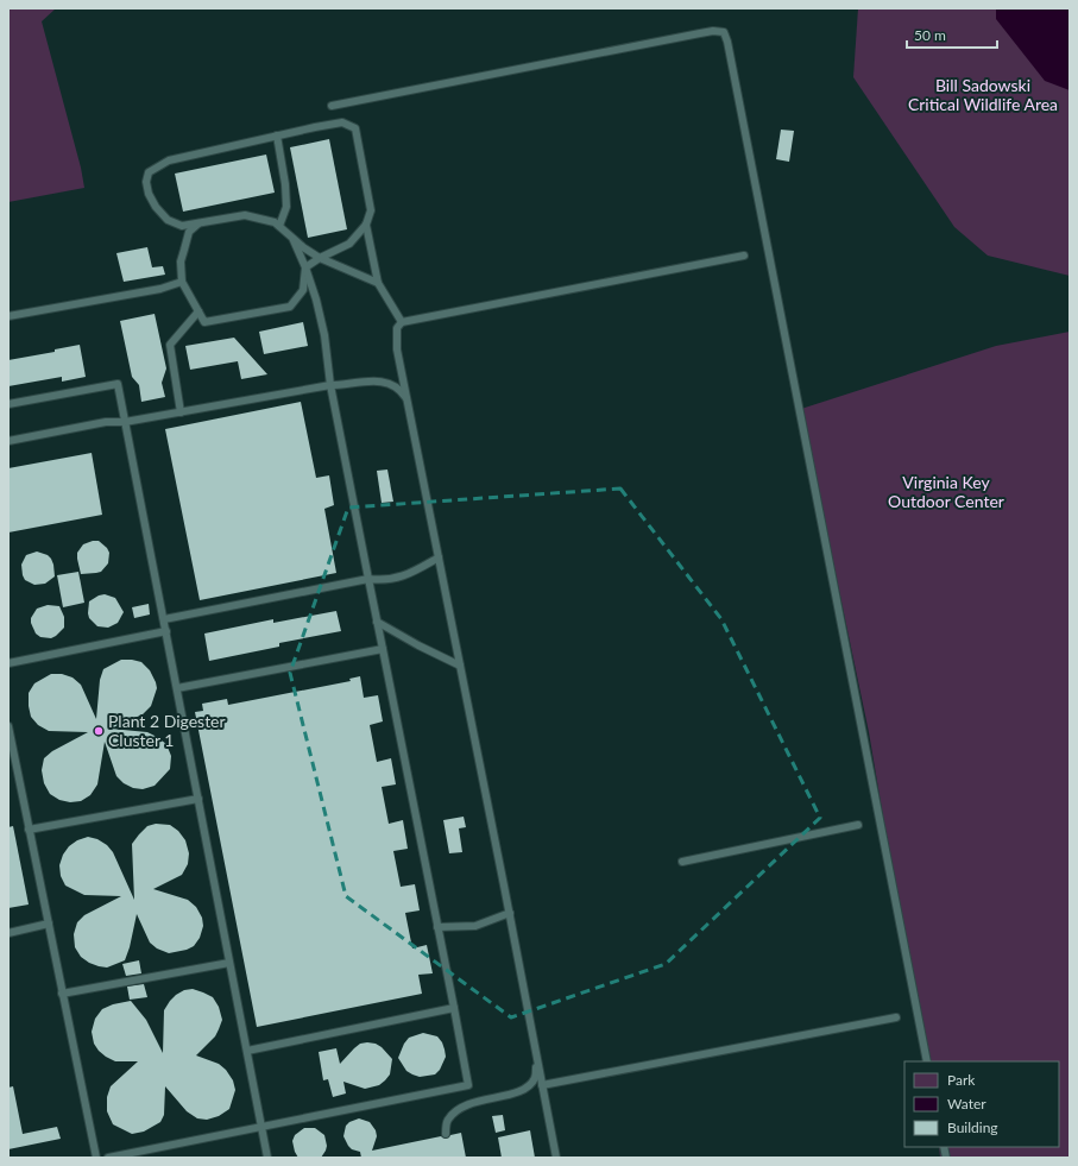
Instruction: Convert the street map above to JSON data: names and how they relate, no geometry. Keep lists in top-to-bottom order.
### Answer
{
  "parks": ["Bill Sadowski Critical Wildlife Area", "Virginia Key Outdoor Center"],
  "places": ["Plant 2 Digester Cluster 1"],
  "legend": ["Park", "Water", "Building"],
  "scale_bar": "50 m"
}
